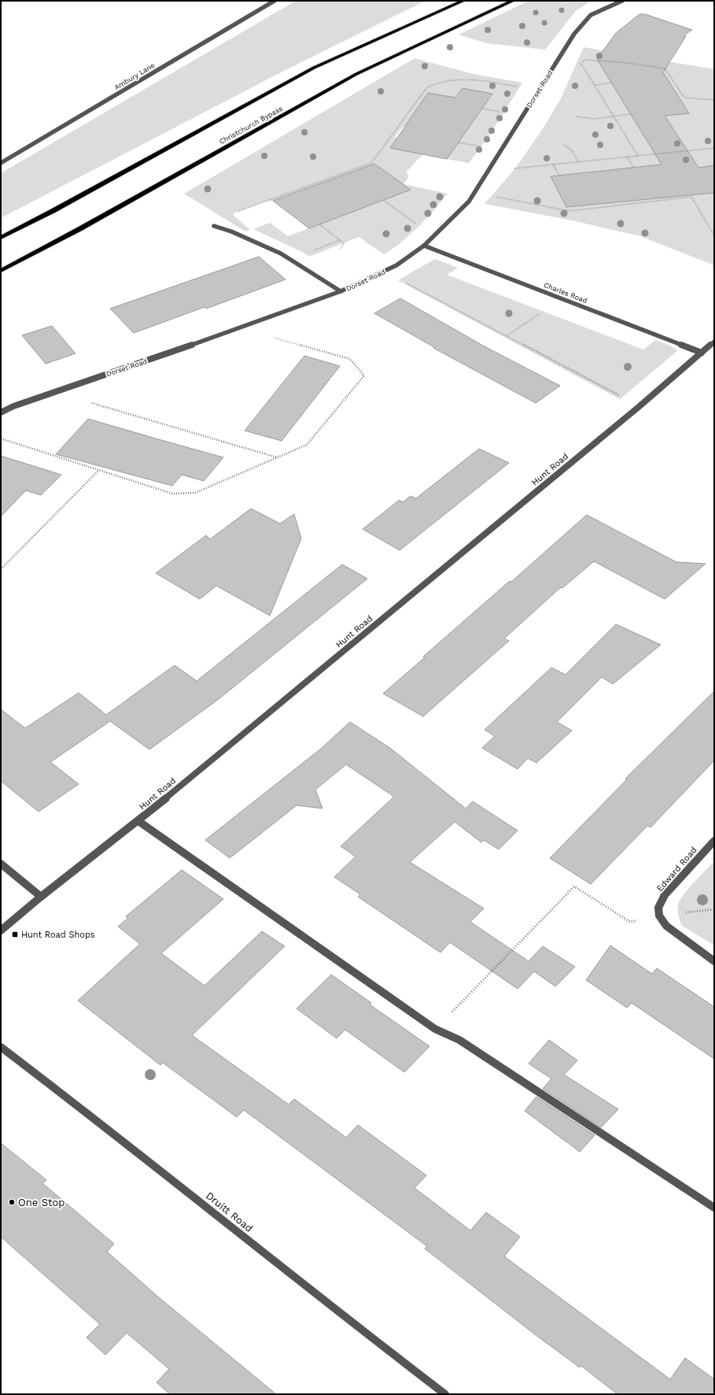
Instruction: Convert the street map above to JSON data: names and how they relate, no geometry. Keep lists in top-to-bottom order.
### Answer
{
  "streets": {
    "main road": ["Christchurch Bypass"],
    "street": [
      "Ambury Lane",
      "Dorset Road",
      "Charles Road",
      "Hunt Road",
      "Edward Road",
      "Druitt Road"
    ]
  },
  "crossings": [
    ["Dorset Road", "Charles Road"],
    ["Charles Road", "Hunt Road"]
  ],
  "places": {
    "transit": ["Hunt Road Shops"],
    "other": ["One Stop"]
  }
}
